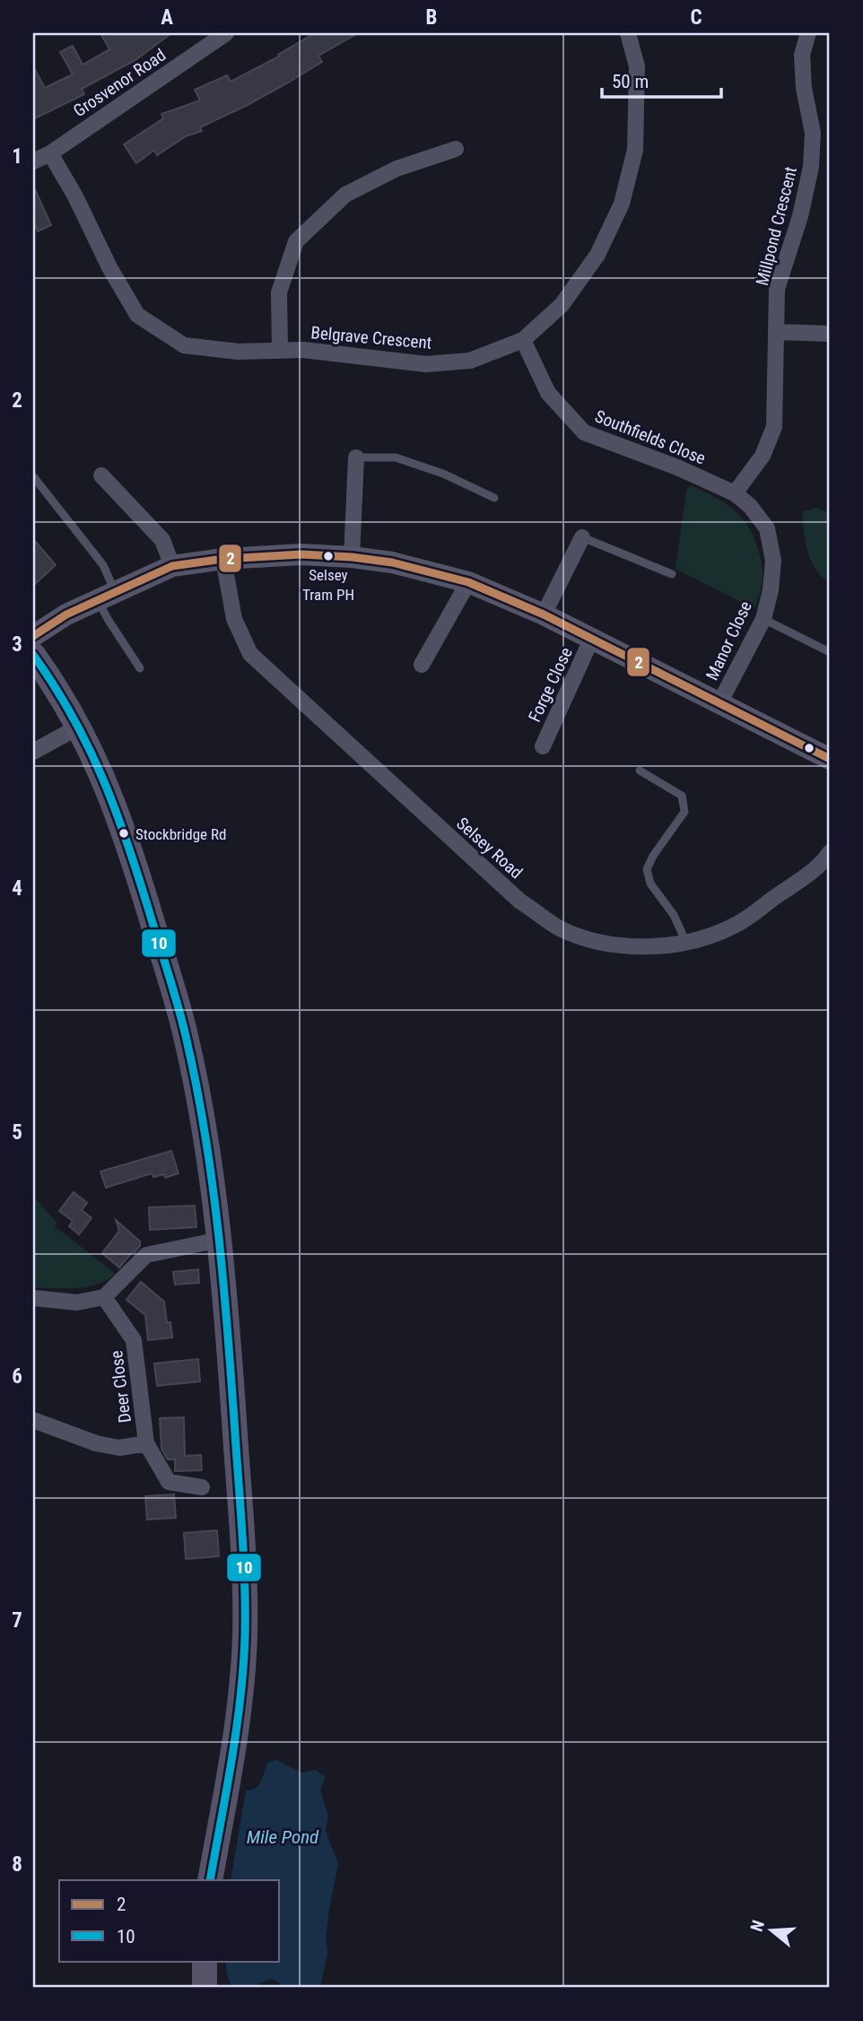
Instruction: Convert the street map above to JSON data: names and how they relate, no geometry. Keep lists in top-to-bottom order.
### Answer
{
  "streets": {
    "street": [
      "Grosvenor Road",
      "Millpond Crescent",
      "Belgrave Crescent",
      "Southfields Close",
      "Manor Close",
      "Forge Close",
      "Selsey Road",
      "Deer Close"
    ]
  },
  "crossings": [
    ["Grosvenor Road", "Belgrave Crescent"],
    ["Millpond Crescent", "Southfields Close"],
    ["Millpond Crescent", "Manor Close"],
    ["Belgrave Crescent", "Southfields Close"],
    ["Southfields Close", "Manor Close"]
  ],
  "water": ["Mile Pond"],
  "places": ["Selsey Tram PH", "Stockbridge Rd"],
  "lines": ["transit line 2", "transit line 10"],
  "legend": ["2", "10"],
  "scale_bar": "50 m",
  "north": "left",
  "grid": {
    "columns": ["A", "B", "C"],
    "rows": [
      "1",
      "2",
      "3",
      "4",
      "5",
      "6",
      "7",
      "8"
    ]
  }
}
